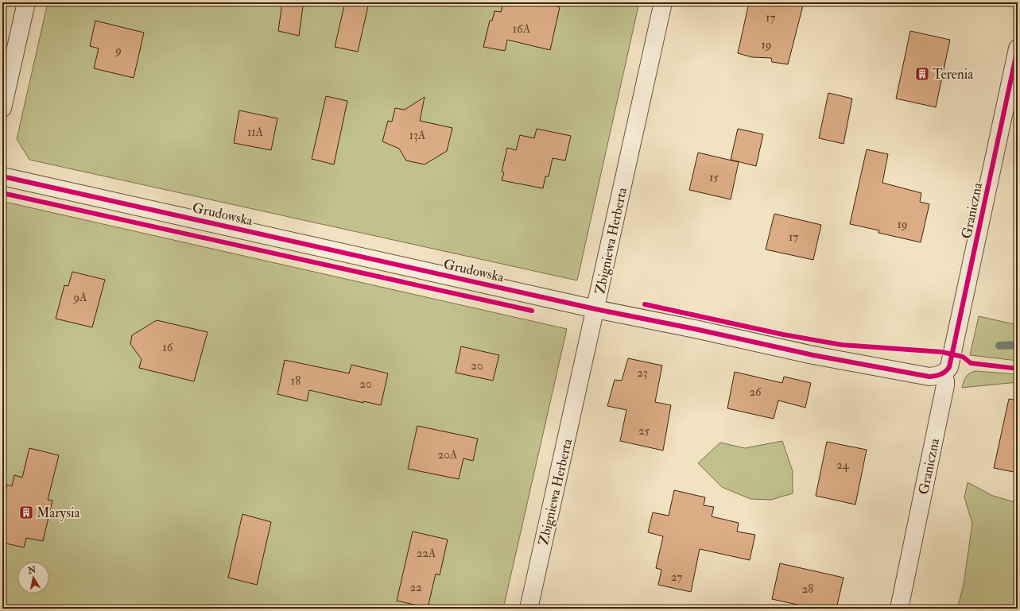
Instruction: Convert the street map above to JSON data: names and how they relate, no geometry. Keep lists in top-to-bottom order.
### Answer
{
  "streets": {
    "street": ["Graniczna", "Grudowska", "Zbigniewa Herberta"]
  },
  "crossings": [
    ["Graniczna", "Grudowska"],
    ["Grudowska", "Zbigniewa Herberta"]
  ],
  "places": {
    "building": ["Terenia", "Marysia"]
  },
  "house_numbers": [
    "17",
    "16A",
    "19",
    "9",
    "11A",
    "13A",
    "15",
    "19",
    "17",
    "9A",
    "16",
    "20",
    "23",
    "18",
    "20",
    "26",
    "25",
    "20A",
    "24",
    "22A",
    "27",
    "22",
    "28"
  ],
  "north": "top"
}
